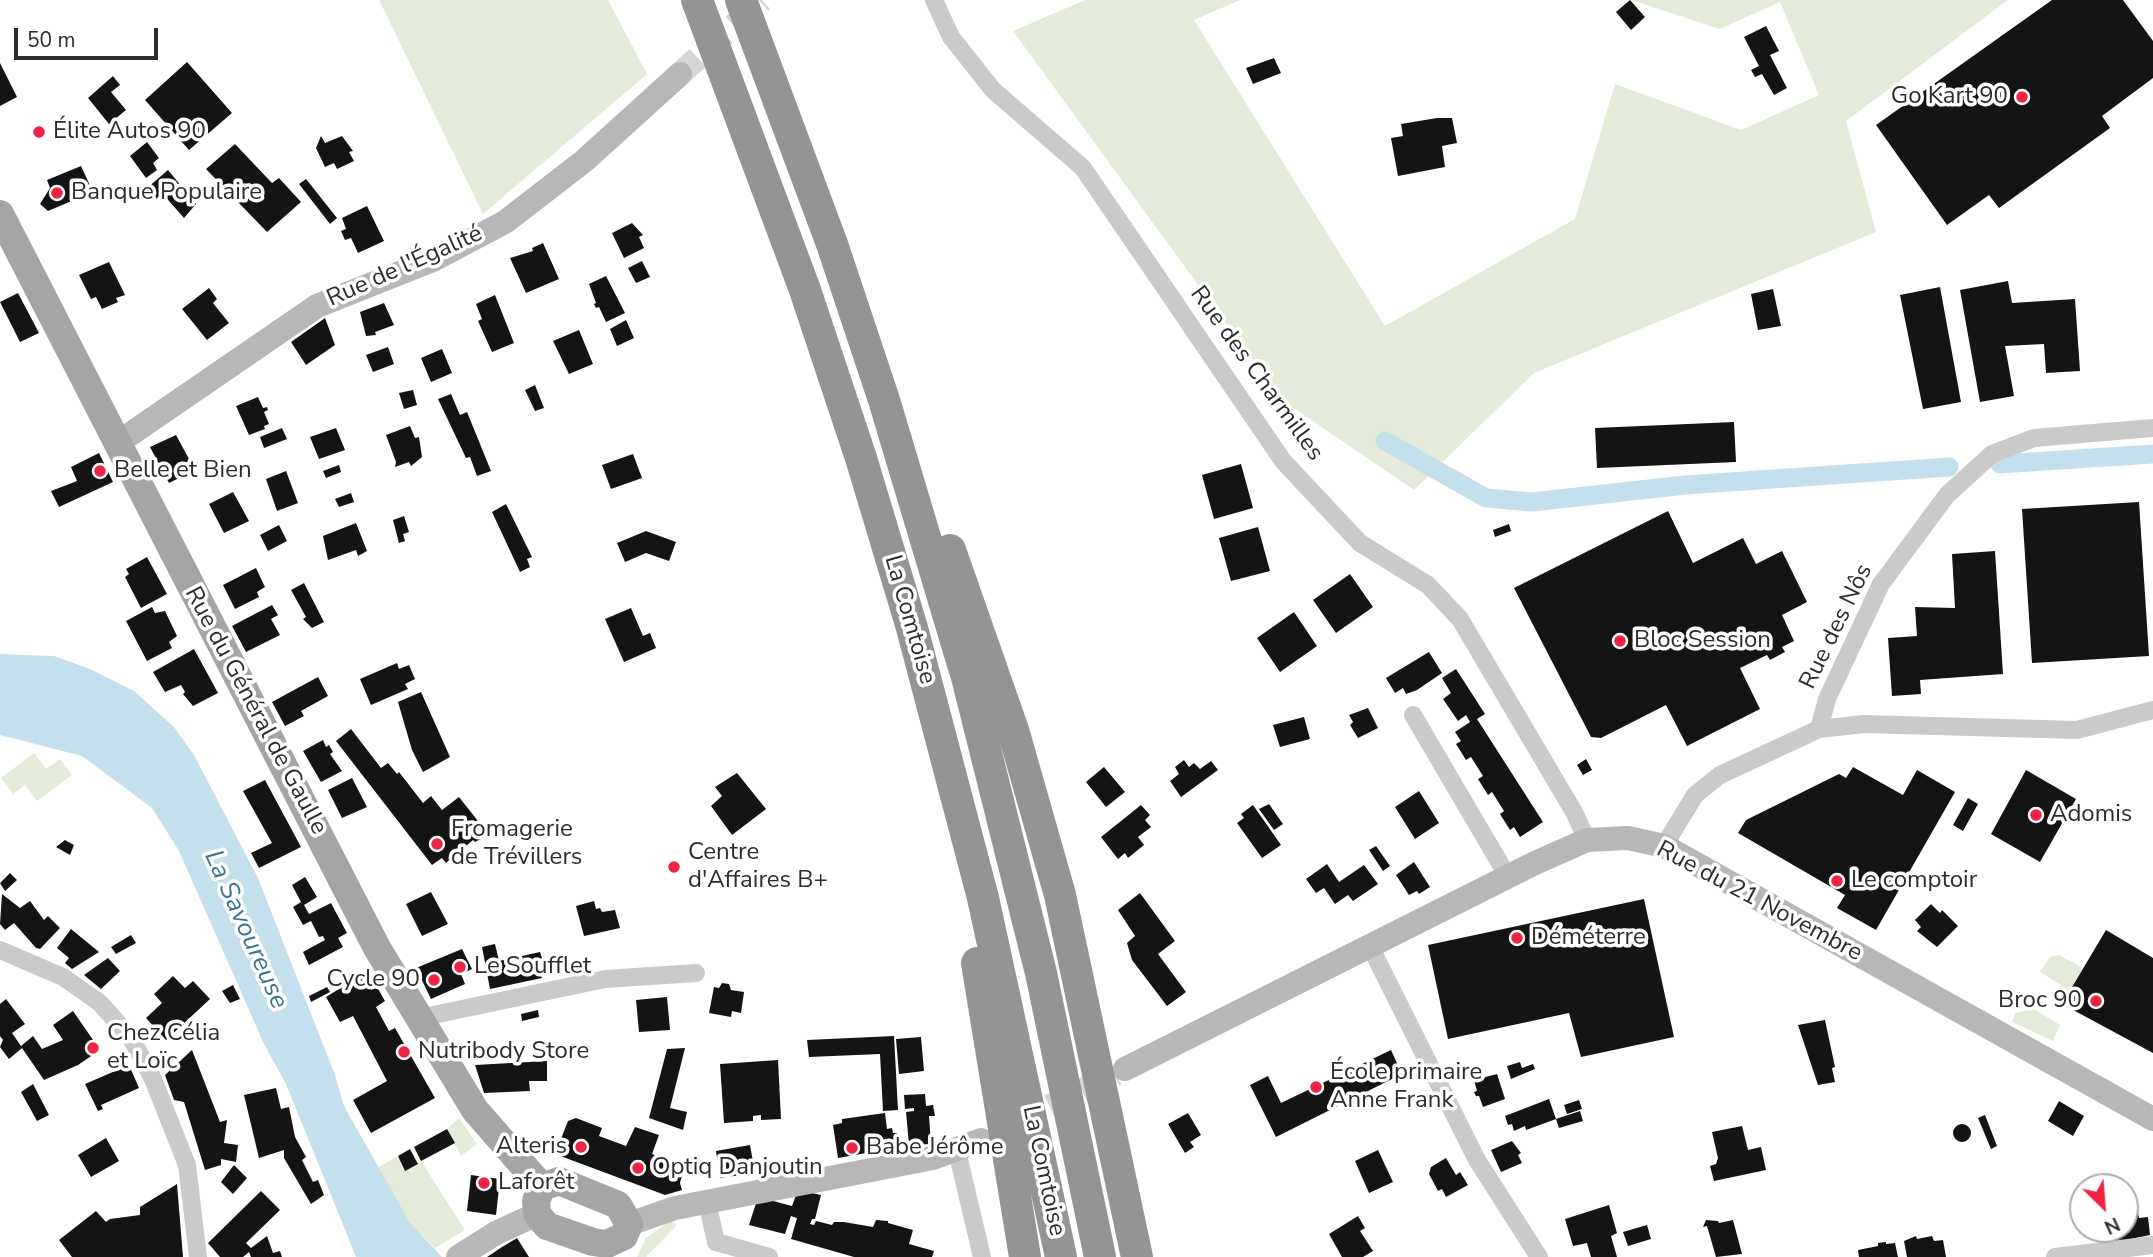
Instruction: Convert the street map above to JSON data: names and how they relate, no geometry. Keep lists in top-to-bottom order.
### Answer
{
  "streets": {
    "highway": ["La Comtoise"],
    "main road": ["Rue du Général de Gaulle"],
    "street": [
      "Rue de l'Égalité",
      "Rue des Charmilles",
      "Rue des Nôs",
      "Rue du 21 Novembre"
    ]
  },
  "crossings": [
    ["Rue de l'Égalité", "Rue du Général de Gaulle"],
    ["Rue des Charmilles", "Rue du 21 Novembre"],
    ["Rue des Nôs", "Rue du 21 Novembre"]
  ],
  "water": ["La Savoureuse"],
  "places": [
    "Go Kart 90",
    "Élite Autos 90",
    "Banque Populaire",
    "Belle et Bien",
    "Bloc Session",
    "Adomis",
    "Fromagerie de Trévillers",
    "Centre d'Affaires B+",
    "Le comptoir",
    "Déméterre",
    "Le Soufflet",
    "Cycle 90",
    "Broc 90",
    "Chez Célia et Loïc",
    "Nutribody Store",
    "École primaire Anne Frank",
    "Alteris",
    "Babe Jérôme",
    "Optiq Danjoutin",
    "Laforêt"
  ],
  "scale_bar": "50 m",
  "north": "bottom right"
}
